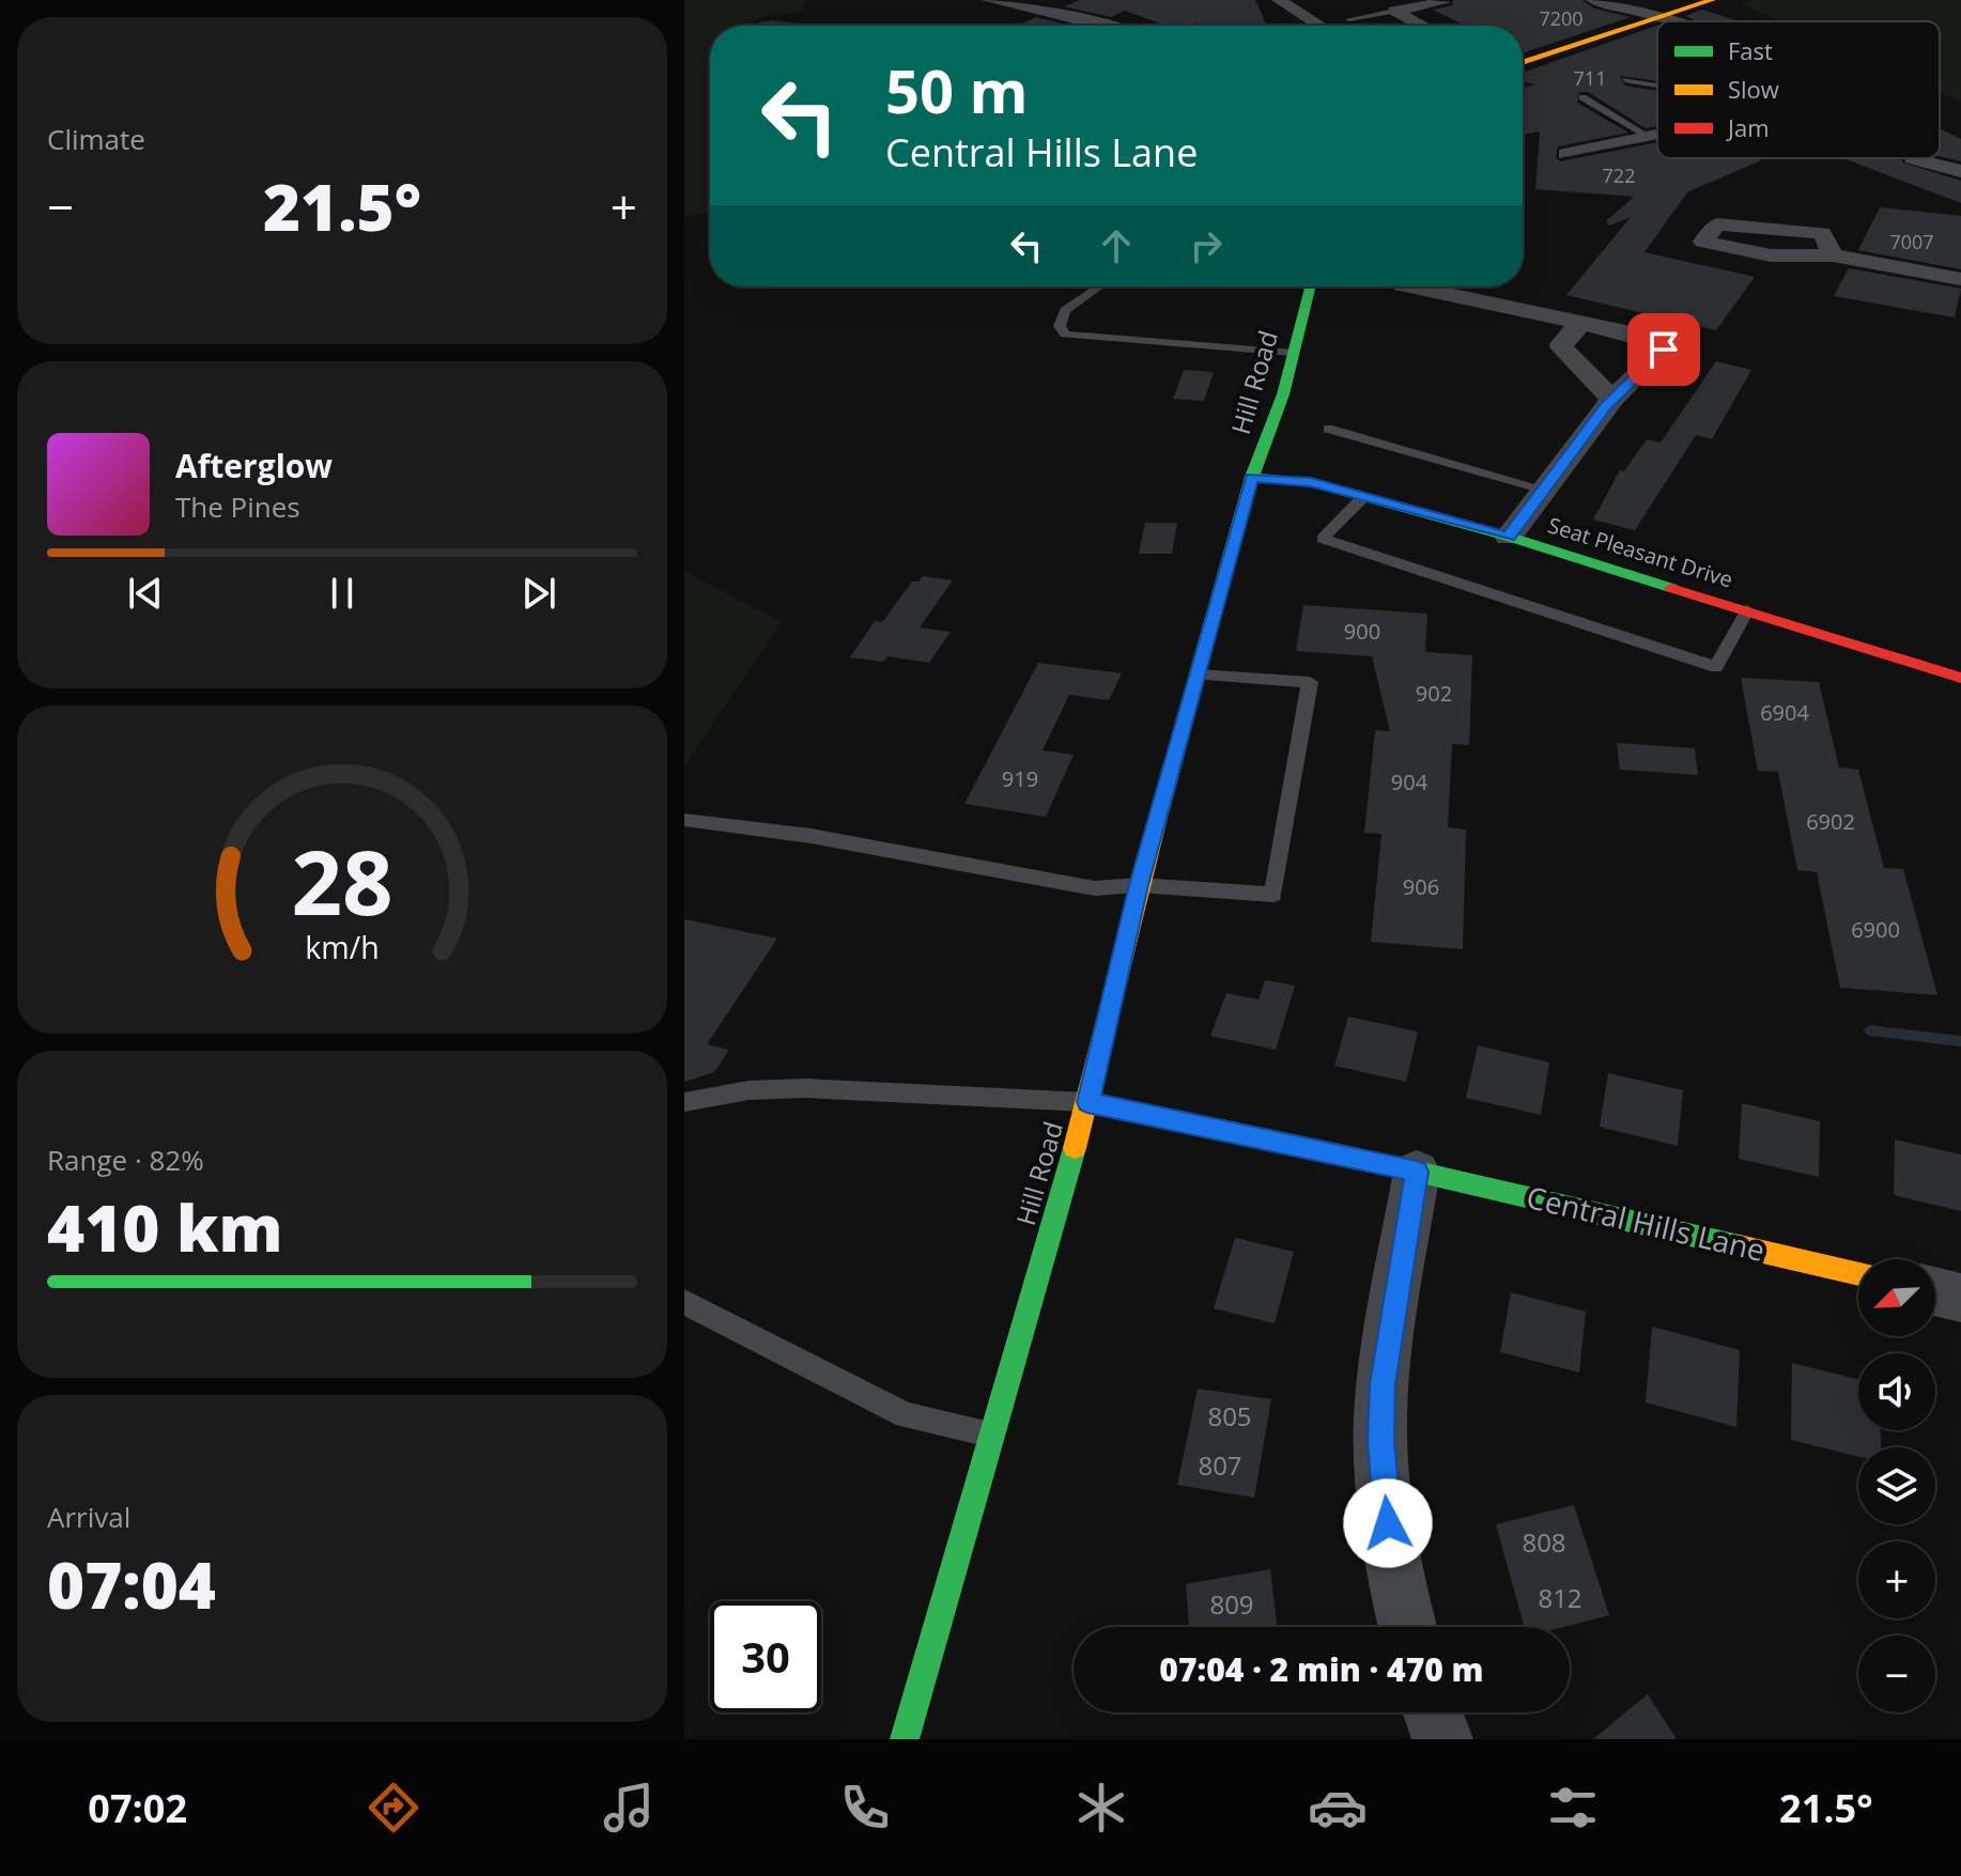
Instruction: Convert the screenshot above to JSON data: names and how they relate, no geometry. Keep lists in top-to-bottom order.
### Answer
{
  "streets": {
    "street": ["Hill Road", "Seat Pleasant Drive", "Central Hills Lane"]
  },
  "crossings": [
    ["Hill Road", "Seat Pleasant Drive"],
    ["Hill Road", "Central Hills Lane"]
  ],
  "house_numbers": [
    "7200",
    "711",
    "722",
    "7007",
    "900",
    "902",
    "6904",
    "919",
    "904",
    "6902",
    "906",
    "6900",
    "805",
    "807",
    "808",
    "812",
    "809"
  ],
  "legend": ["Fast", "Slow", "Jam"],
  "north": "bottom left",
  "page": {
    "tile": [
      "Climate",
      ["Range · 82%", "410 km"],
      ["Arrival", "07:04"]
    ],
    "turn": ["50 m", "Central Hills Lane"],
    "heat": ["−", "21.5°", "+"],
    "song": ["Afterglow", "The Pines"],
    "map_buttons": ["+", "−"],
    "limit": "30",
    "trip": "07:04 · 2 min · 470 m",
    "tabs": ["07:02", "21.5°"],
    "gauge": ["28", "km/h"]
  }
}
